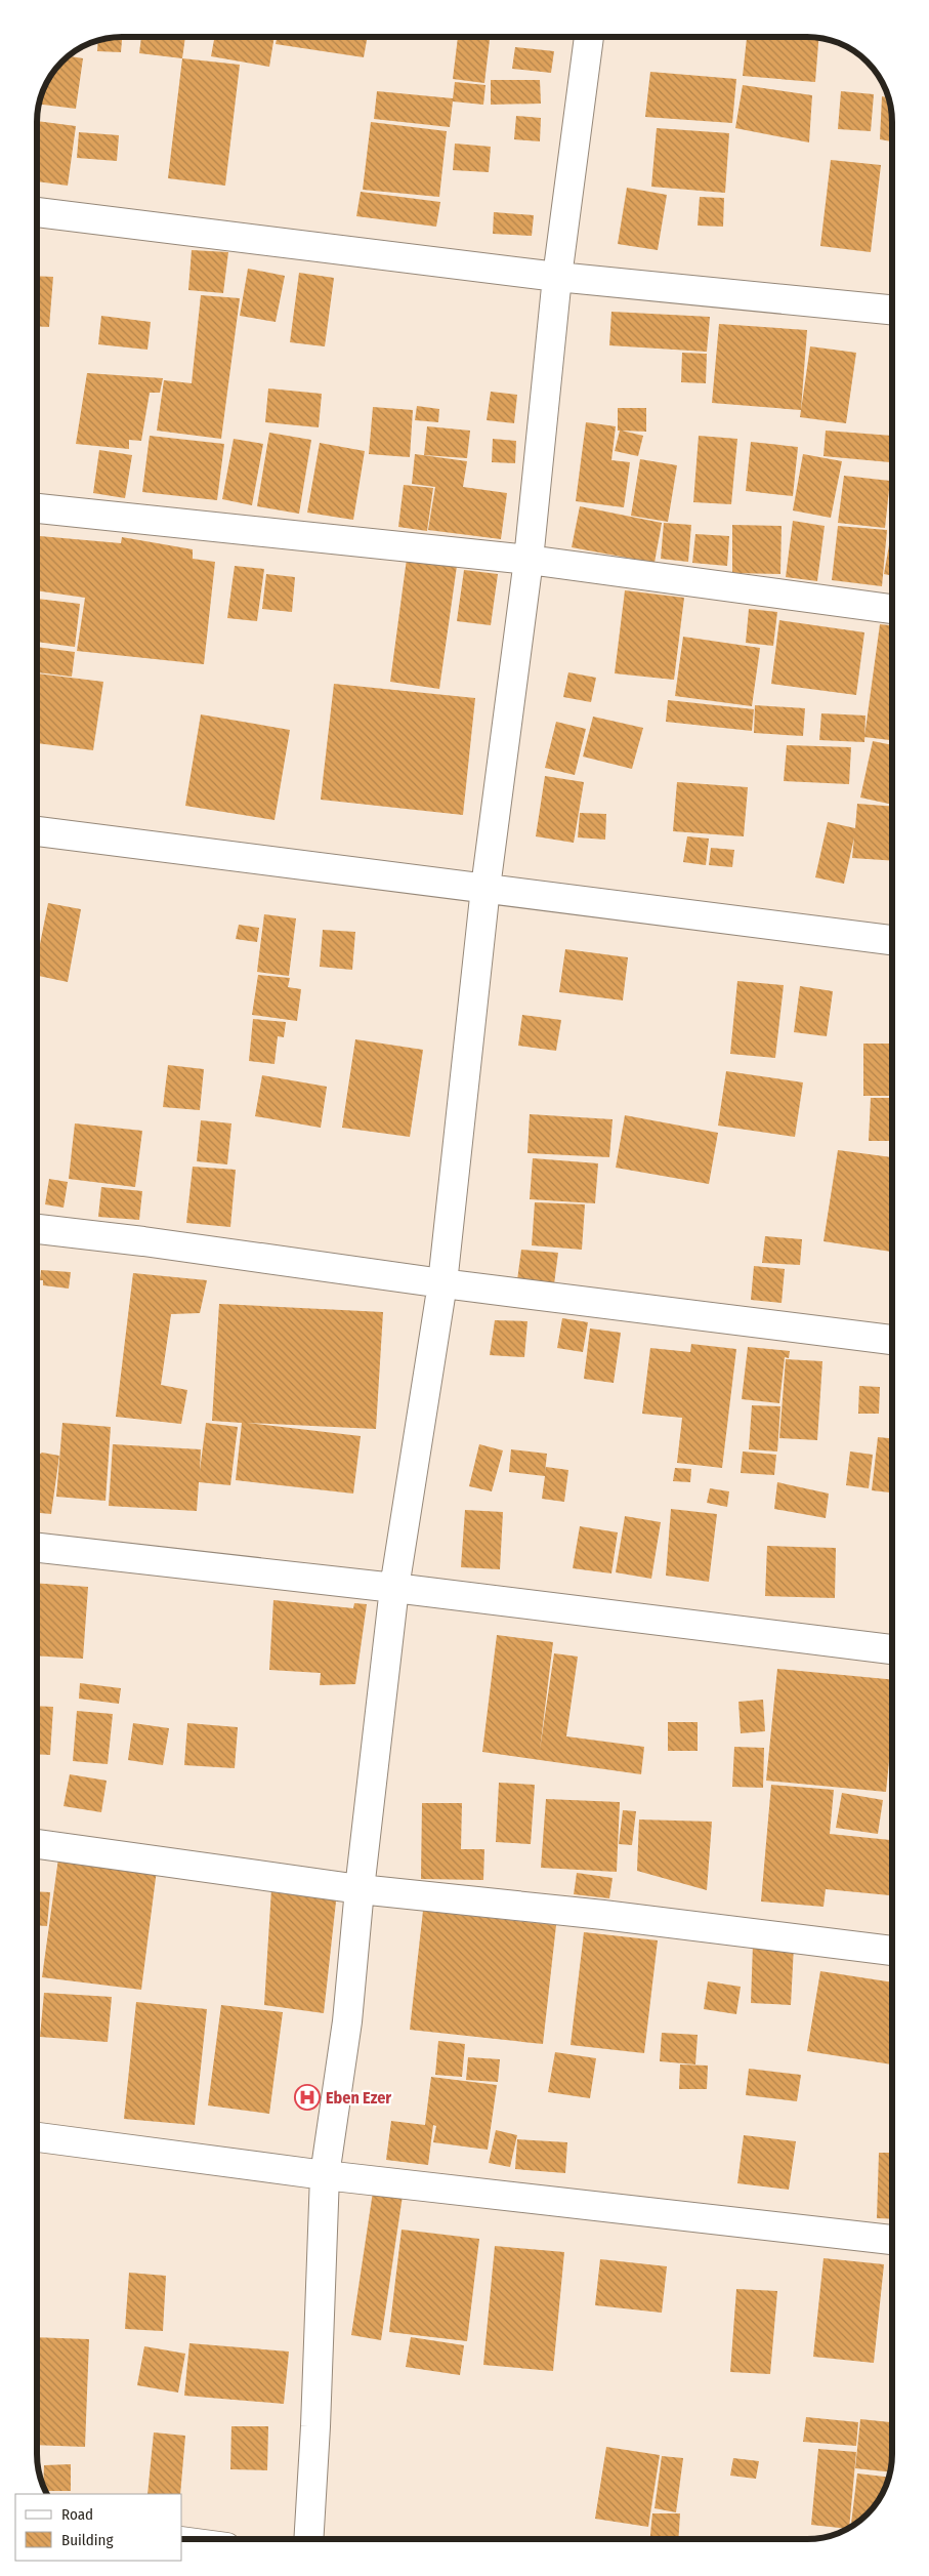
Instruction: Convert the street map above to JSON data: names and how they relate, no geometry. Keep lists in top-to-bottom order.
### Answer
{
  "places": {
    "hospital": ["Eben Ezer"]
  },
  "legend": ["Road", "Building"]
}
